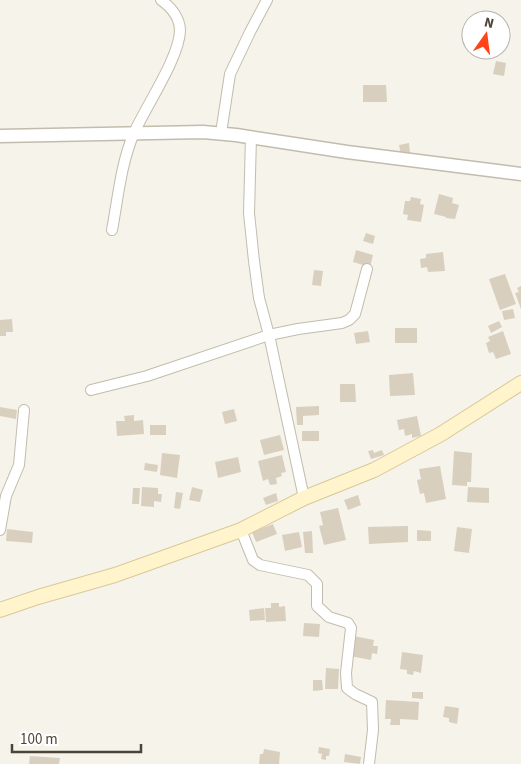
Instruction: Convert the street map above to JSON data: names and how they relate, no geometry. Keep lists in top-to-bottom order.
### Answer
{
  "scale_bar": "100 m",
  "north": "top"
}
